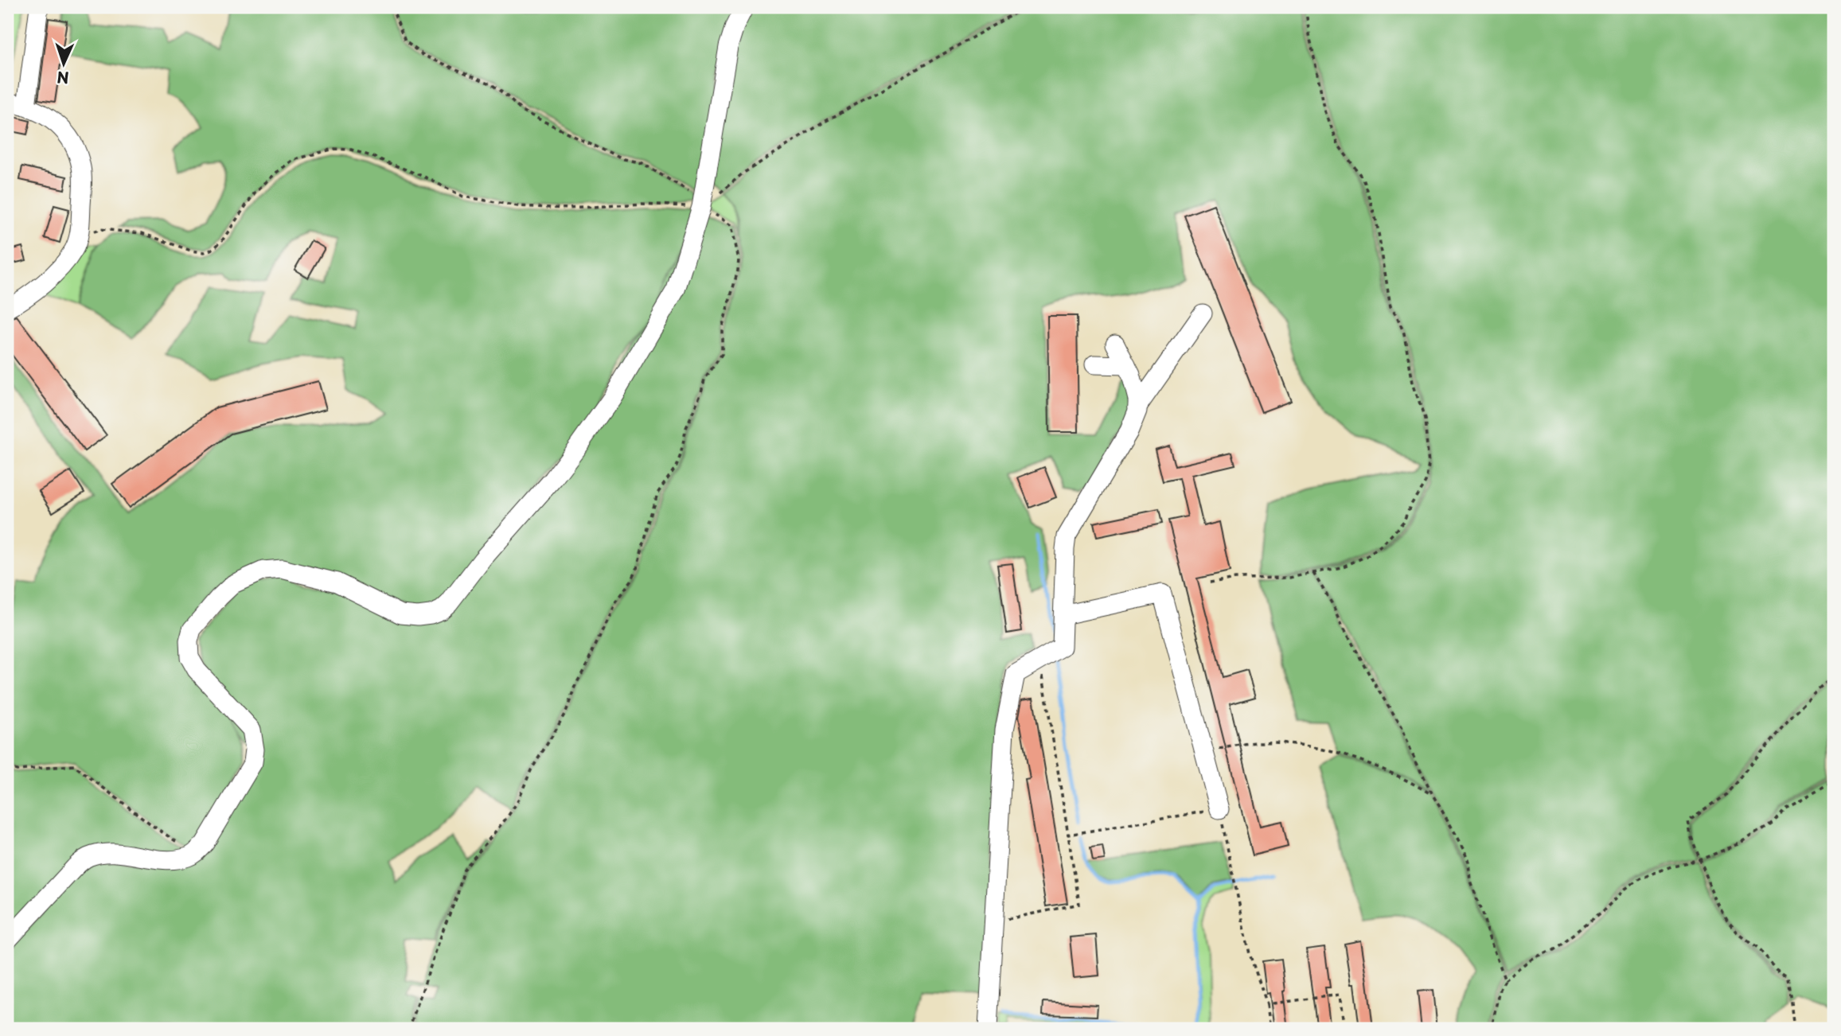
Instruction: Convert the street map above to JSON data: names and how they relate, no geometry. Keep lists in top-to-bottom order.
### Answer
{
  "north": "bottom"
}
